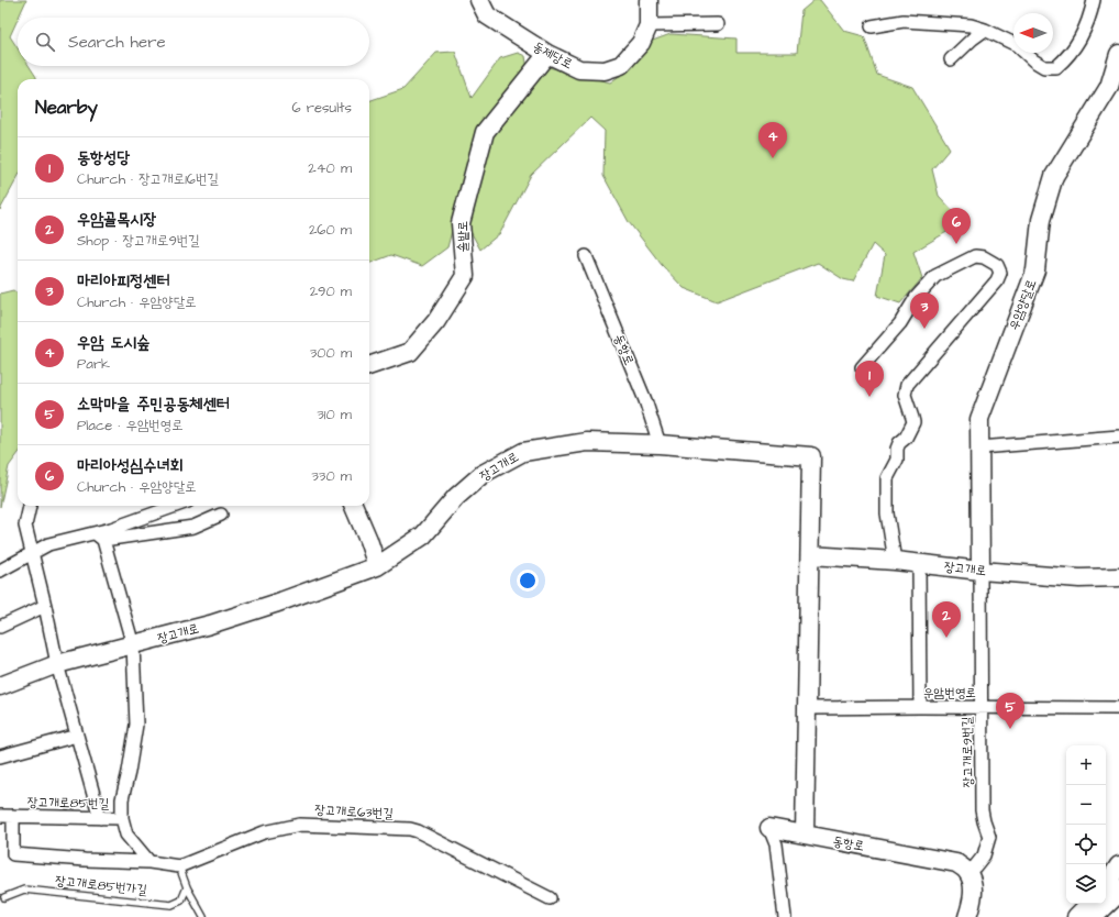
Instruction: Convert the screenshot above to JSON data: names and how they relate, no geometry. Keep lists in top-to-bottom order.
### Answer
{
  "streets": {
    "street": [
      "동제당로",
      "솔밭로",
      "우암양달로",
      "동항로",
      "장고개로",
      "우암번영로",
      "장고개로9번길",
      "장고개로85번길",
      "장고개로63번길"
    ],
    "lane": ["장고개로85번가길"]
  },
  "crossings": [
    ["동제당로", "솔밭로"],
    ["우암양달로", "장고개로"],
    ["우암양달로", "장고개로9번길"],
    ["동항로", "장고개로"],
    ["동항로", "장고개로9번길"],
    ["장고개로", "우암번영로"],
    ["장고개로", "장고개로9번길"],
    ["우암번영로", "장고개로9번길"]
  ],
  "north": "left",
  "page": {
    "search": "Search here",
    "heading": ["Nearby", "6 results"],
    "pins": [
      "4",
      "6",
      "3",
      "1",
      "2",
      "5"
    ],
    "list": [
      {
        "mark": "1",
        "name": "동항성당",
        "note": "Church · 장고개로16번길",
        "value": "240 m"
      },
      {
        "mark": "2",
        "name": "우암골목시장",
        "note": "Shop · 장고개로9번길",
        "value": "260 m"
      },
      {
        "mark": "3",
        "name": "마리아피정센터",
        "note": "Church · 우암양달로",
        "value": "290 m"
      },
      {
        "mark": "4",
        "name": "우암 도시숲",
        "note": "Park",
        "value": "300 m"
      },
      {
        "mark": "5",
        "name": "소막마을 주민공동체센터",
        "note": "Place · 우암번영로",
        "value": "310 m"
      },
      {
        "mark": "6",
        "name": "마리아성심수녀회",
        "note": "Church · 우암양달로",
        "value": "330 m"
      }
    ],
    "map_buttons": ["+", "−"]
  }
}
